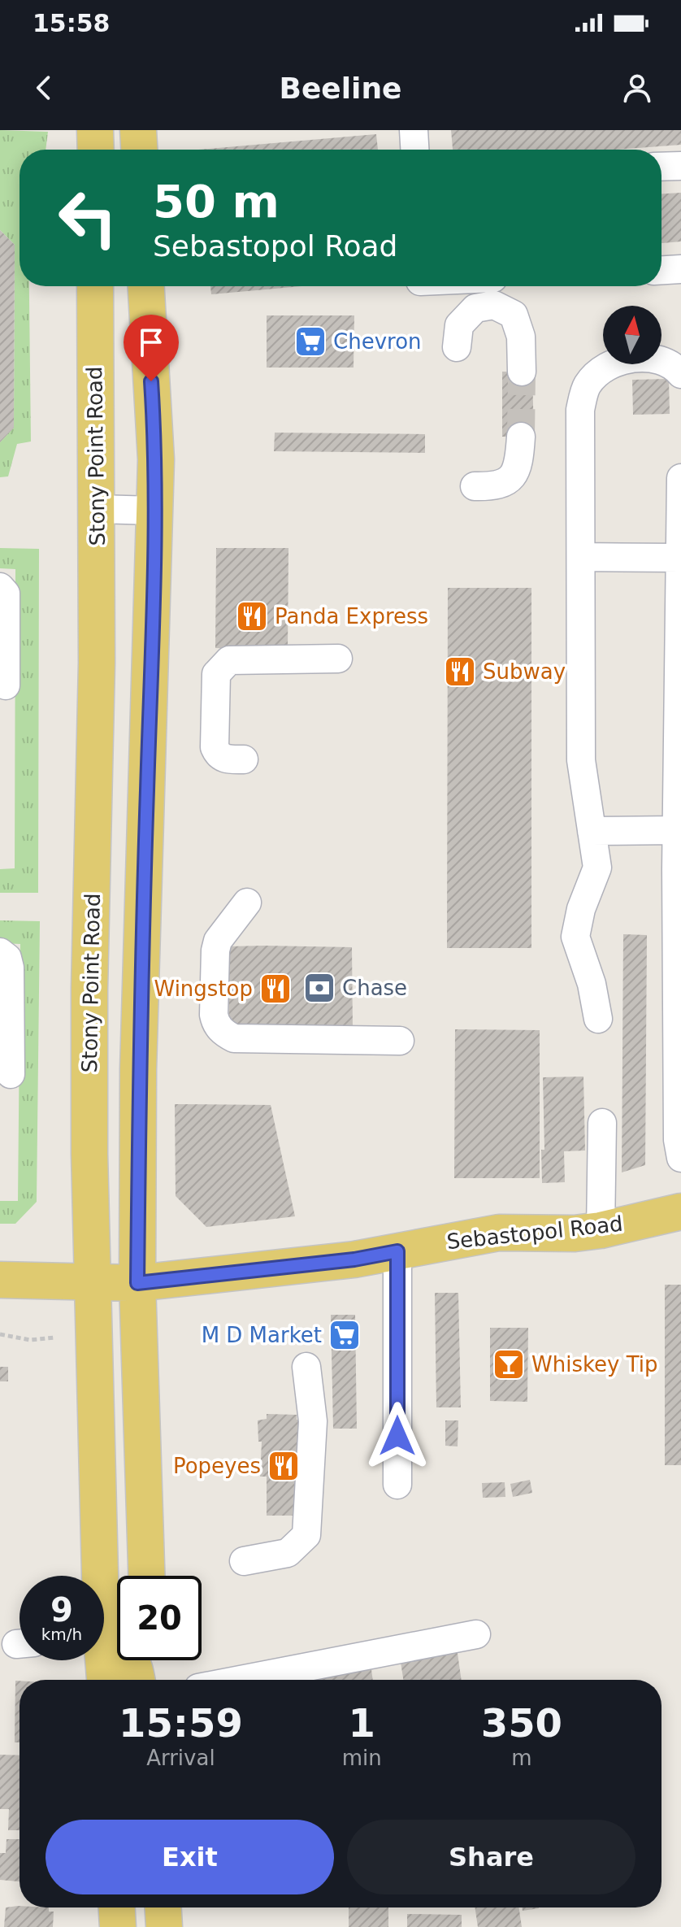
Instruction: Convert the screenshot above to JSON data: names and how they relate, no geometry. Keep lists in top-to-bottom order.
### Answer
{
  "streets": {
    "main road": ["Stony Point Road", "Sebastopol Road"]
  },
  "crossings": [
    ["Stony Point Road", "Sebastopol Road"]
  ],
  "places": {
    "supermarket": ["Chevron", "M D Market"],
    "restaurant": [
      "Panda Express",
      "Subway",
      "Wingstop",
      "Popeyes"
    ],
    "bank": ["Chase"],
    "bar": ["Whiskey Tip"]
  },
  "north": "top",
  "page": {
    "status": "15:58",
    "header": "Beeline",
    "turn": ["50 m", "Sebastopol Road"],
    "speed": "9 km/h",
    "limit": "20",
    "eta": [
      "15:59",
      "Arrival",
      "1",
      "min",
      "350",
      "m"
    ],
    "buttons": ["Exit", "Share"]
  }
}
